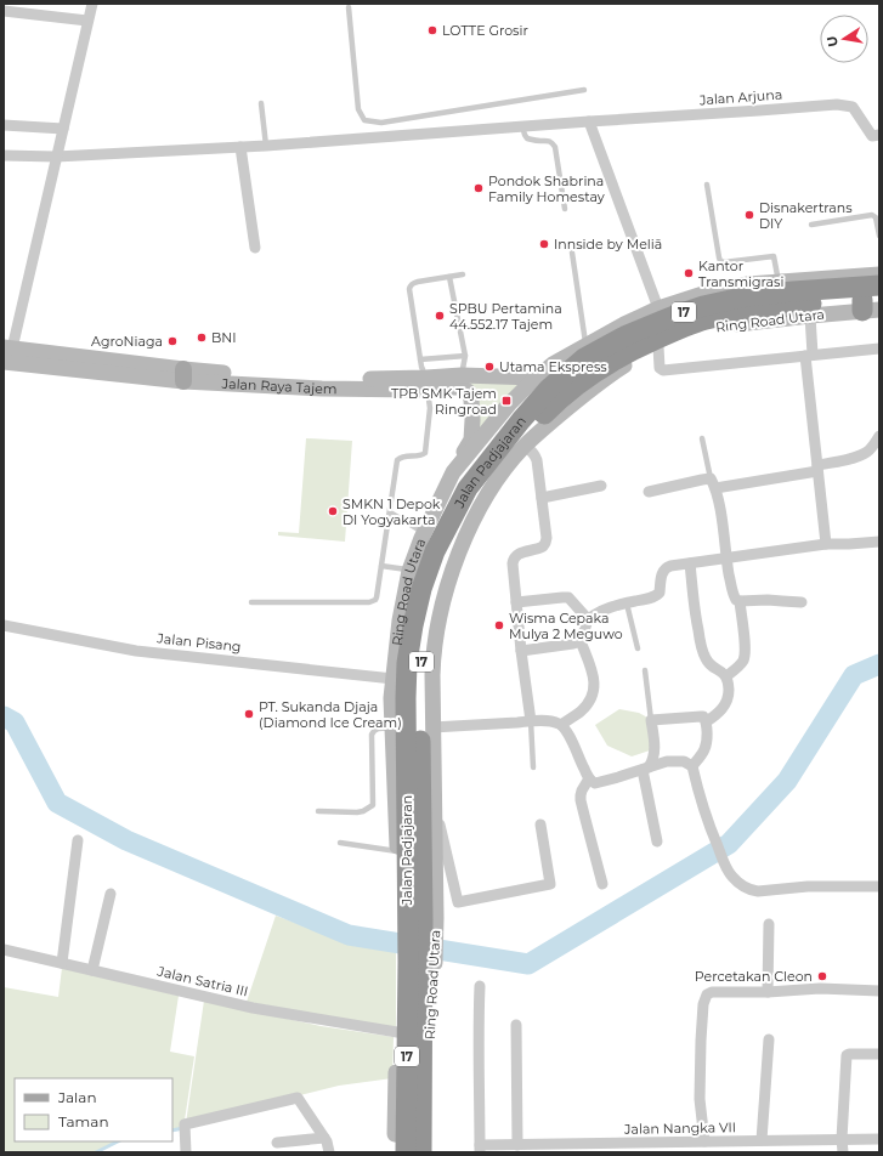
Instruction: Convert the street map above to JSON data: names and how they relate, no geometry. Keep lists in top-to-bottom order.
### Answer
{
  "streets": {
    "highway": ["17", "Ring Road Utara", "Jalan Padjajaran"],
    "street": [
      "Jalan Arjuna",
      "Jalan Raya Tajem",
      "Jalan Pisang",
      "Jalan Satria III",
      "Jalan Nangka VII"
    ]
  },
  "crossings": [
    ["Ring Road Utara", "Jalan Raya Tajem"],
    ["Ring Road Utara", "Jalan Padjajaran"],
    ["Ring Road Utara", "Jalan Pisang"]
  ],
  "places": {
    "other": [
      "LOTTE Grosir",
      "Pondok Shabrina Family Homestay",
      "Disnakertrans DIY",
      "Innside by Meliã",
      "Kantor Transmigrasi",
      "SPBU Pertamina 44.552.17 Tajem",
      "BNI",
      "AgroNiaga",
      "Utama Ekspress",
      "SMKN 1 Depok DI Yogyakarta",
      "Wisma Cepaka Mulya 2 Meguwo",
      "PT. Sukanda Djaja (Diamond Ice Cream)",
      "Percetakan Cleon"
    ],
    "transit": ["TPB SMK Tajem Ringroad"]
  },
  "legend": ["Jalan", "Taman"],
  "north": "left"
}
